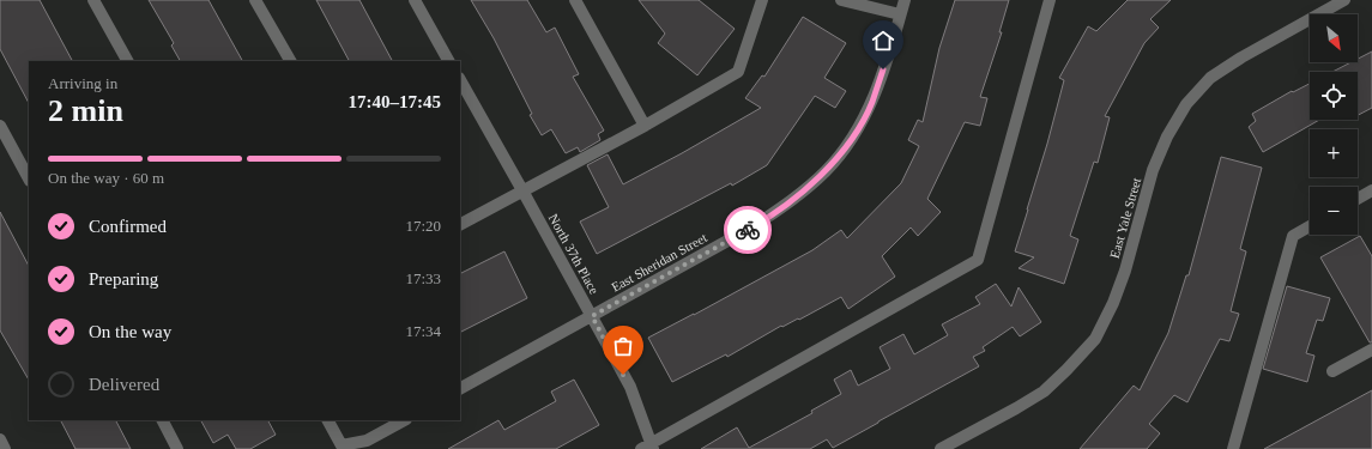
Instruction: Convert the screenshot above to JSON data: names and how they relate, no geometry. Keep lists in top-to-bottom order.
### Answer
{
  "streets": {
    "street": ["East Yale Street", "North 37th Place", "East Sheridan Street"]
  },
  "crossings": [
    ["North 37th Place", "East Sheridan Street"]
  ],
  "north": "bottom right",
  "page": {
    "map_buttons": ["+", "−"],
    "heading": ["2 min", "Arriving in", "17:40–17:45"],
    "bar": "On the way · 60 m",
    "list": [
      ["Confirmed", "17:20"],
      ["Preparing", "17:33"],
      ["On the way", "17:34"],
      "Delivered"
    ]
  }
}
